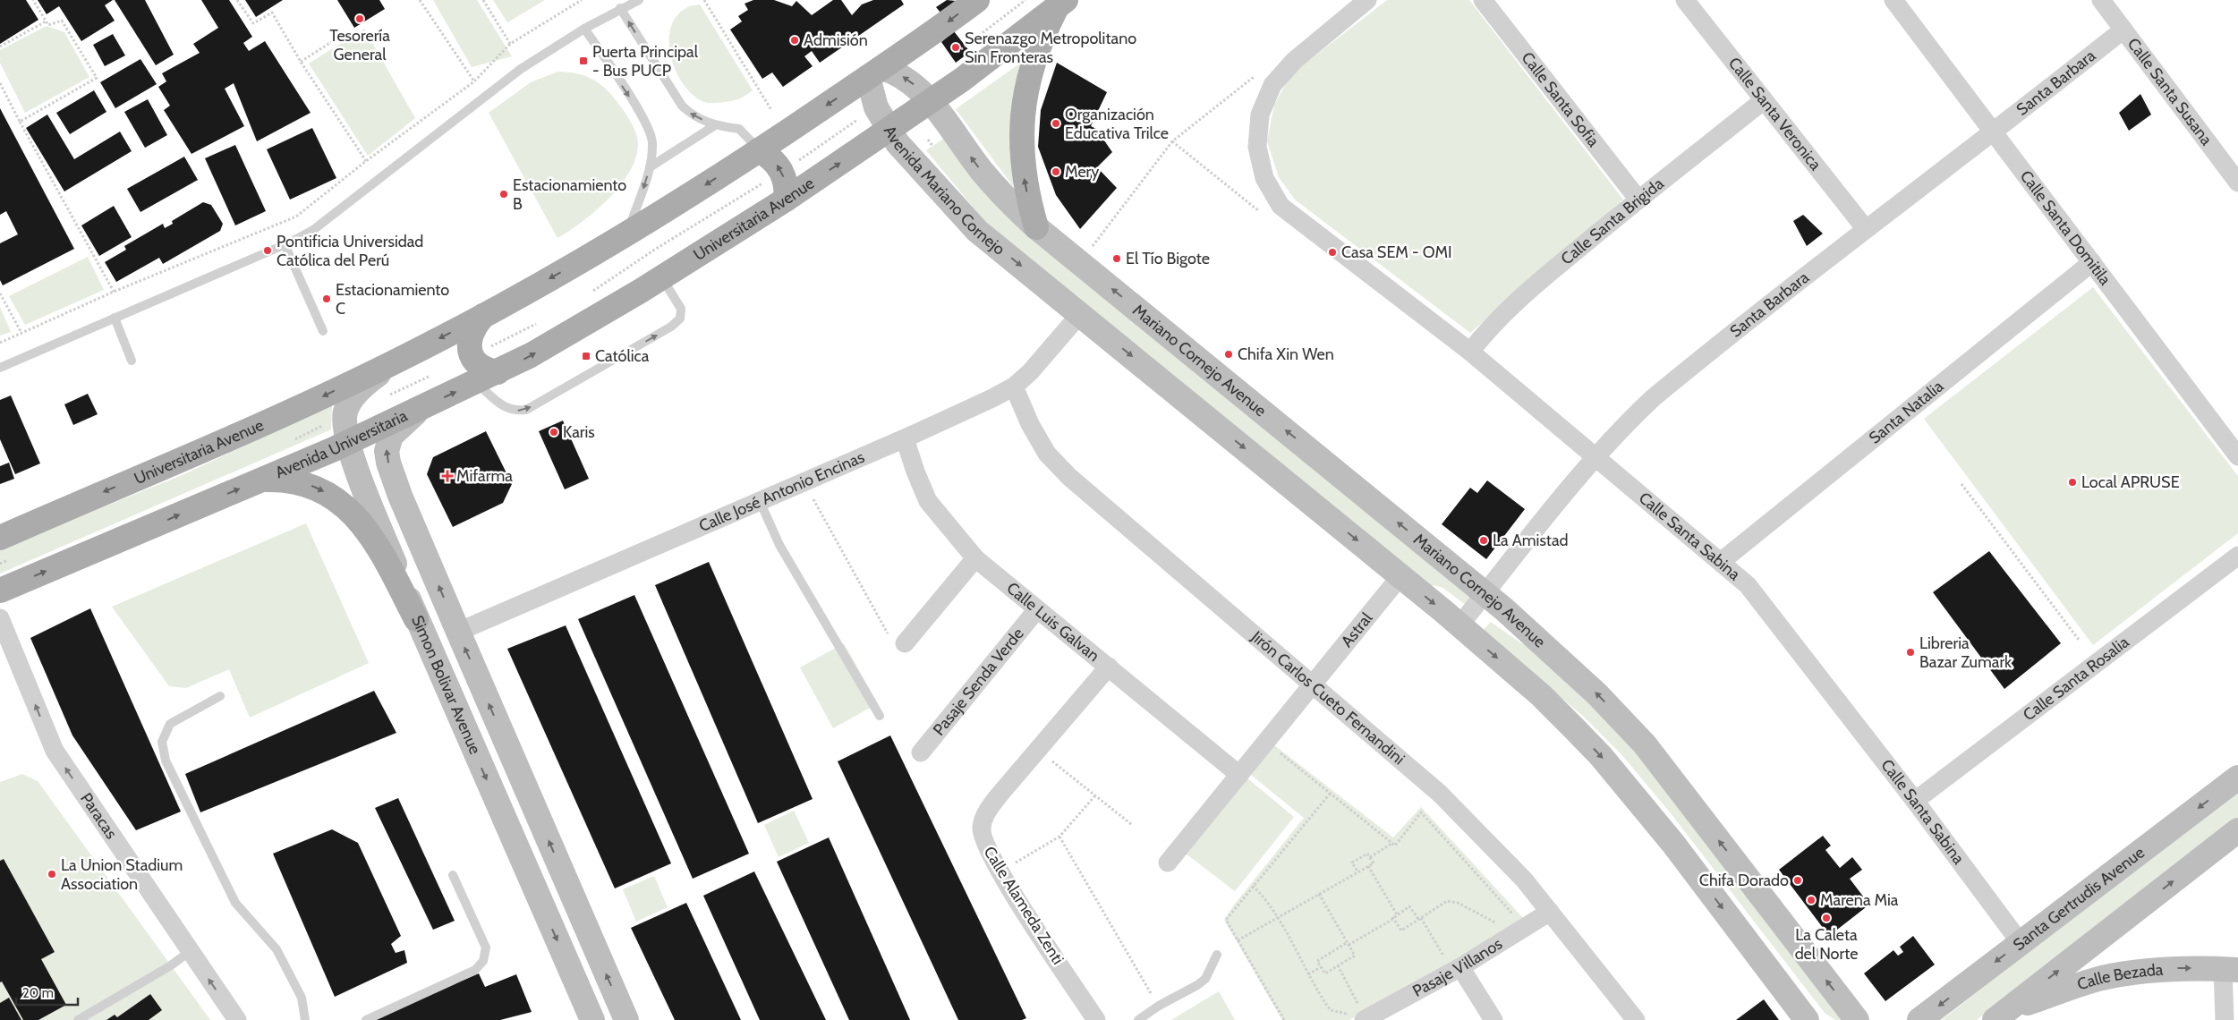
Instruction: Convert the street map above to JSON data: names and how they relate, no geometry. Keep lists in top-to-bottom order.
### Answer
{
  "streets": {
    "main road": [
      "Avenida Mariano Cornejo",
      "Universitaria Avenue",
      "Mariano Cornejo Avenue",
      "Avenida Universitaria",
      "Simon Bolivar Avenue",
      "Santa Gertrudis Avenue",
      "Calle Bezada"
    ],
    "street": [
      "Santa Barbara",
      "Calle Santa Susana",
      "Calle Santa Sofia",
      "Calle Santa Veronica",
      "Calle Santa Brigida",
      "Calle Santa Domitila",
      "Santa Natalia",
      "Calle José Antonio Encinas",
      "Calle Santa Sabina",
      "Calle Luis Galvan",
      "Astral",
      "Calle Santa Rosalia",
      "Pasaje Senda Verde",
      "Jirón Carlos Cueto Fernandini",
      "Paracas",
      "Calle Alameda Zenti",
      "Pasaje Villanos"
    ]
  },
  "crossings": [
    ["Santa Barbara", "Calle Santa Susana"],
    ["Santa Barbara", "Calle Santa Veronica"],
    ["Santa Barbara", "Calle Santa Domitila"],
    ["Santa Barbara", "Mariano Cornejo Avenue"],
    ["Santa Barbara", "Calle Santa Sabina"],
    ["Calle Santa Sofia", "Calle Santa Brigida"],
    ["Calle Santa Veronica", "Calle Santa Brigida"],
    ["Avenida Mariano Cornejo", "Universitaria Avenue"],
    ["Avenida Mariano Cornejo", "Calle José Antonio Encinas"],
    ["Universitaria Avenue", "Avenida Universitaria"],
    ["Universitaria Avenue", "Simon Bolivar Avenue"],
    ["Calle Santa Brigida", "Calle Santa Sabina"],
    ["Calle Santa Domitila", "Santa Natalia"],
    ["Santa Natalia", "Calle Santa Sabina"],
    ["Avenida Universitaria", "Simon Bolivar Avenue"],
    ["Calle José Antonio Encinas", "Calle Luis Galvan"],
    ["Calle José Antonio Encinas", "Simon Bolivar Avenue"],
    ["Calle José Antonio Encinas", "Jirón Carlos Cueto Fernandini"],
    ["Calle Santa Sabina", "Calle Santa Rosalia"],
    ["Calle Santa Sabina", "Santa Gertrudis Avenue"],
    ["Calle Luis Galvan", "Astral"],
    ["Calle Luis Galvan", "Pasaje Senda Verde"],
    ["Calle Luis Galvan", "Calle Alameda Zenti"],
    ["Astral", "Jirón Carlos Cueto Fernandini"],
    ["Jirón Carlos Cueto Fernandini", "Pasaje Villanos"]
  ],
  "one_way": ["Paracas", "Calle Bezada"],
  "places": {
    "other": [
      "Tesorería General",
      "Admisión",
      "Serenazgo Metropolitano Sin Fronteras",
      "Organización Educativa Trilce",
      "Mery",
      "Estacionamiento B",
      "Pontificia Universidad Católica del Perú",
      "Casa SEM - OMI",
      "El Tío Bigote",
      "Estacionamiento C",
      "Chifa Xin Wen",
      "Karis",
      "Local APRUSE",
      "La Amistad",
      "Libreria Bazar Zumark",
      "La Union Stadium Association",
      "Chifa Dorado",
      "Marena Mia",
      "La Caleta del Norte"
    ],
    "transit": ["Puerta Principal - Bus PUCP", "Católica"],
    "health": ["Mifarma"]
  },
  "scale_bar": "20 m"
}
